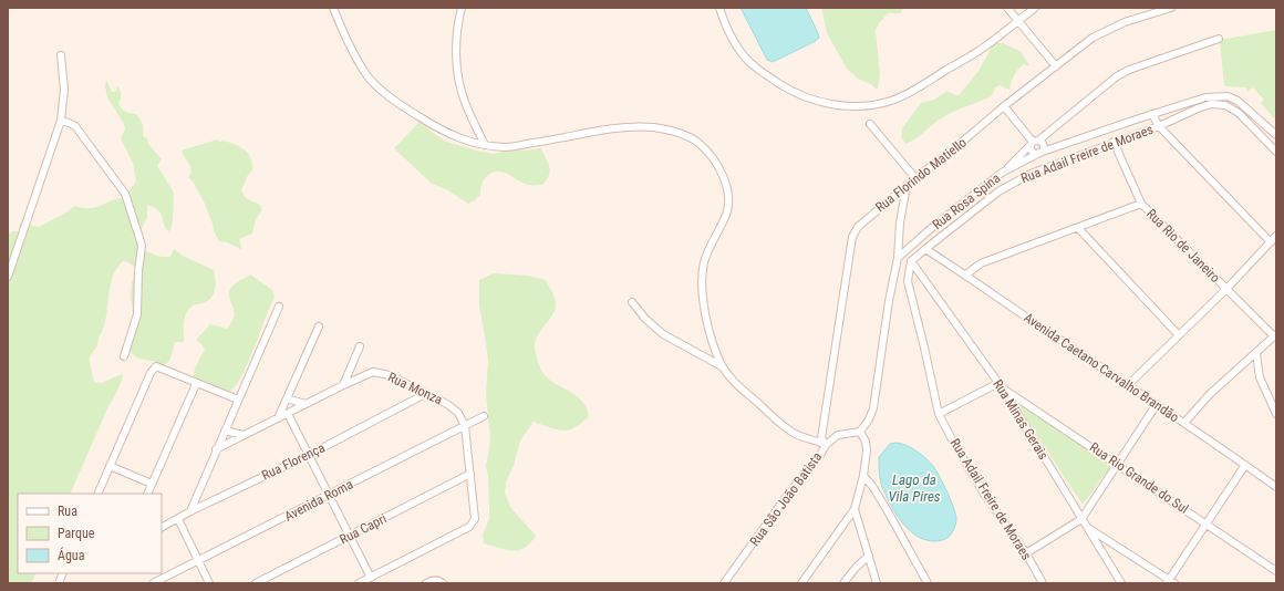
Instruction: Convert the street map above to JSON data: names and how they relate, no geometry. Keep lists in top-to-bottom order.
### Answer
{
  "streets": {
    "street": [
      "Rua Adail Freire de Moraes",
      "Rua Florindo Matiello",
      "Rua Rosa Spina",
      "Rua Rio de Janeiro",
      "Avenida Caetano Carvalho Brandão",
      "Rua Monza",
      "Rua Minas Gerais",
      "Rua Florença",
      "Rua Rio Grande do Sul",
      "Rua São João Batista",
      "Avenida Roma",
      "Rua Capri"
    ]
  },
  "crossings": [
    ["Rua Adail Freire de Moraes", "Rua Rio de Janeiro"],
    ["Rua Adail Freire de Moraes", "Avenida Caetano Carvalho Brandão"],
    ["Rua Adail Freire de Moraes", "Rua Minas Gerais"],
    ["Rua Florindo Matiello", "Rua São João Batista"],
    ["Rua Monza", "Rua Florença"],
    ["Rua Monza", "Avenida Roma"],
    ["Rua Monza", "Rua Capri"],
    ["Rua Minas Gerais", "Rua Rio Grande do Sul"]
  ],
  "water": ["Lago da Vila Pires"],
  "legend": ["Rua", "Parque", "Água"]
}
